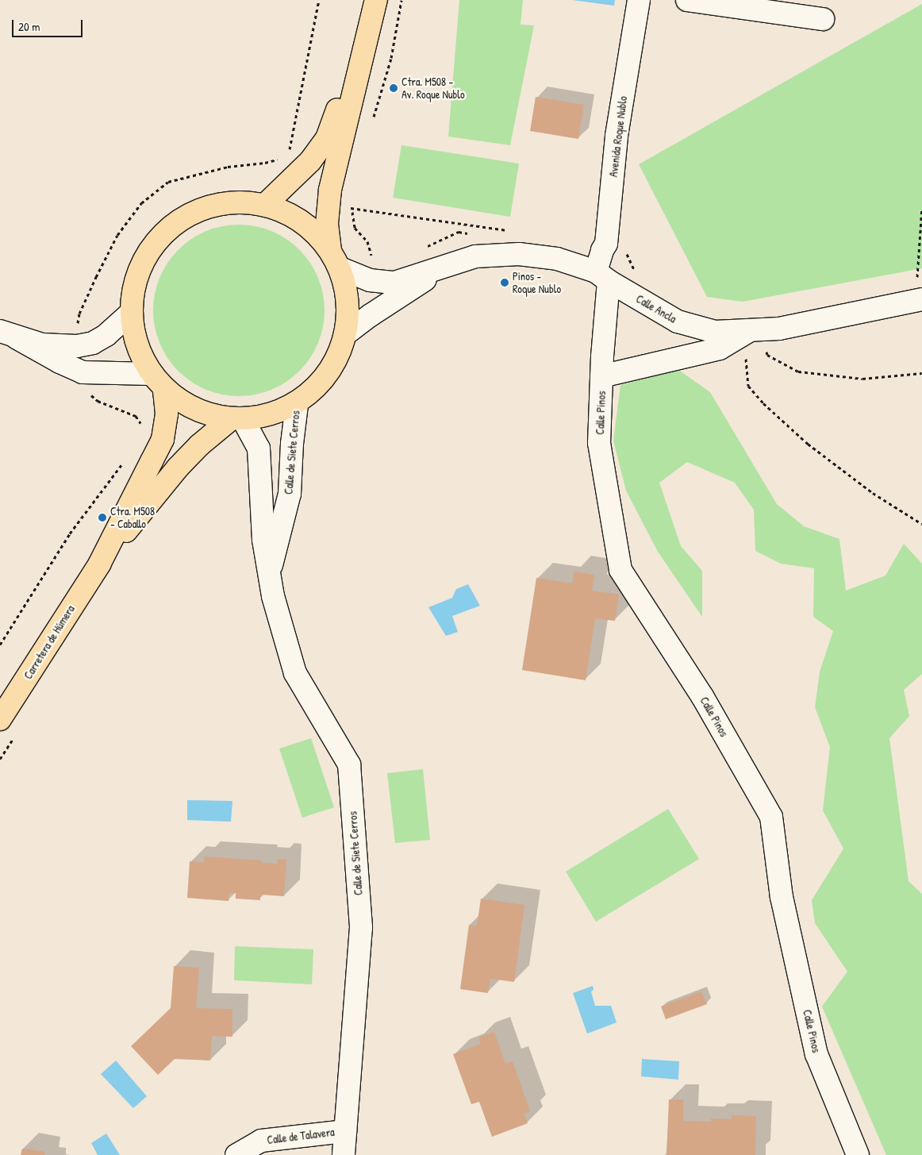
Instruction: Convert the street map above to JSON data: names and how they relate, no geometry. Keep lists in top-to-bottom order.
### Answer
{
  "streets": {
    "main road": ["Carretera de Húmera"],
    "street": [
      "Avenida Roque Nublo",
      "Calle Ancla",
      "Calle Pinos",
      "Calle de Siete Cerros",
      "Calle de Talavera"
    ]
  },
  "crossings": [
    ["Avenida Roque Nublo", "Calle Ancla"],
    ["Avenida Roque Nublo", "Calle Pinos"],
    ["Calle Ancla", "Calle Pinos"],
    ["Calle de Siete Cerros", "Calle de Talavera"]
  ],
  "places": ["Ctra. M508 - Av. Roque Nublo", "Pinos - Roque Nublo", "Ctra. M508 - Caballo"],
  "scale_bar": "20 m"
}
